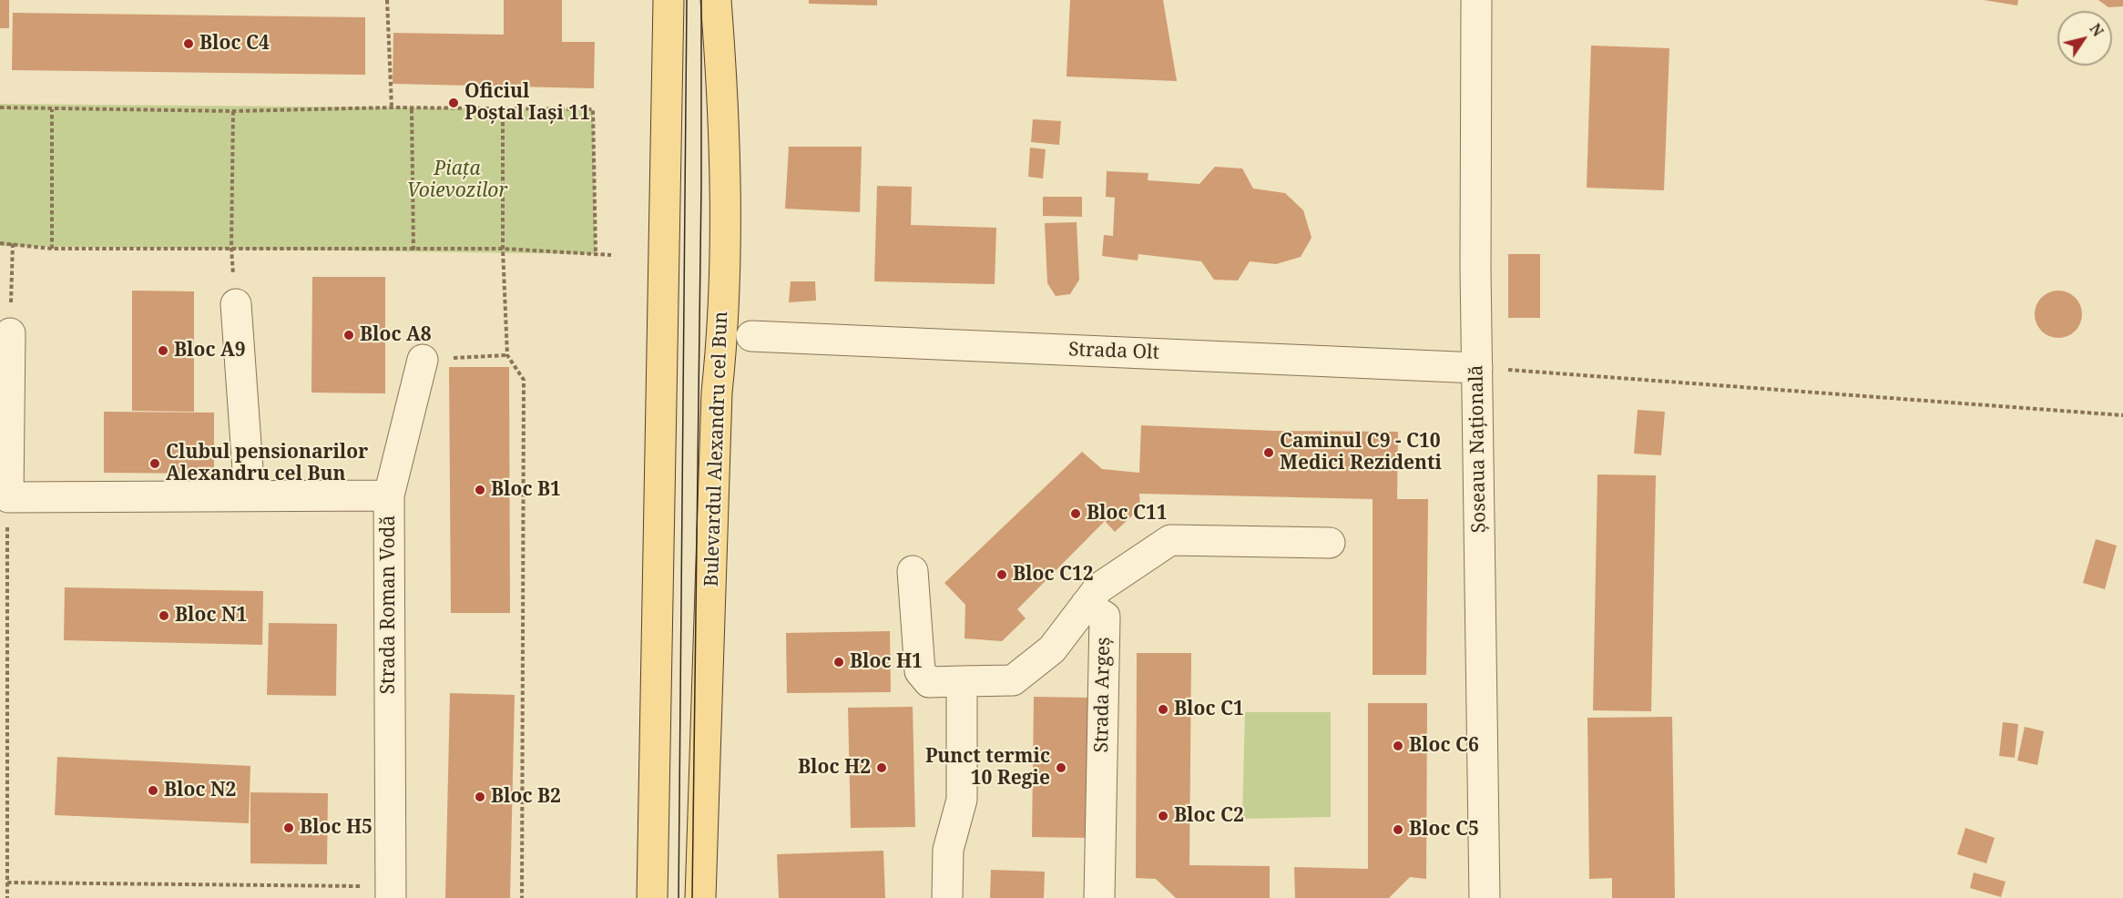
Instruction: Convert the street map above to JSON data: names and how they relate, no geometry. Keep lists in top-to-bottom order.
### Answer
{
  "streets": {
    "main road": ["Bulevardul Alexandru cel Bun"],
    "street": [
      "Strada Olt",
      "Șoseaua Națională",
      "Strada Roman Vodă",
      "Strada Argeș"
    ]
  },
  "crossings": [
    ["Strada Olt", "Șoseaua Națională"]
  ],
  "parks": ["Piața Voievozilor"],
  "places": [
    "Bloc C4",
    "Oficiul Poștal Iași 11",
    "Bloc A8",
    "Bloc A9",
    "Caminul C9 - C10 Medici Rezidenti",
    "Clubul pensionarilor Alexandru cel Bun",
    "Bloc B1",
    "Bloc C11",
    "Bloc C12",
    "Bloc N1",
    "Bloc H1",
    "Bloc C1",
    "Bloc C6",
    "Bloc H2",
    "Punct termic 10 Regie",
    "Bloc N2",
    "Bloc B2",
    "Bloc C2",
    "Bloc H5",
    "Bloc C5"
  ],
  "north": "top right"
}
